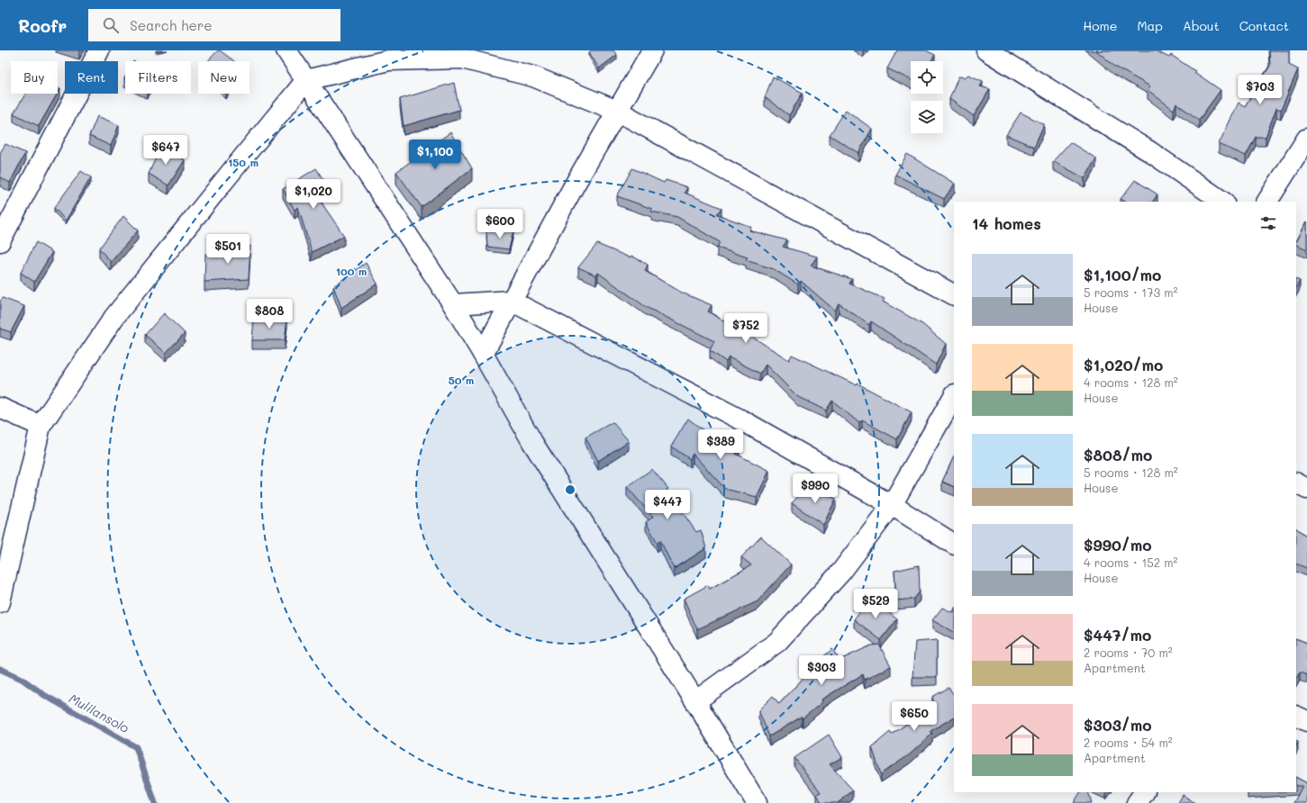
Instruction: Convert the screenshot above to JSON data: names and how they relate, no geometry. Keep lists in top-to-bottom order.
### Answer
{
  "water": ["Mulilansolo"],
  "page": {
    "header": "Roofr",
    "search": "Search here",
    "nav": [
      "Home",
      "Map",
      "About",
      "Contact"
    ],
    "chip": [
      "Buy",
      "Rent",
      "Filters",
      "New"
    ],
    "price": [
      "$703",
      "$647",
      "$1,100",
      "$1,020",
      "$600",
      "$501",
      "$808",
      "$752",
      "$389",
      "$990",
      "$447",
      "$529",
      "$303",
      "$650"
    ],
    "heading": "14 homes",
    "list": [
      {
        "name": "$1,100/mo",
        "note": "5 rooms · 173 m² · House"
      },
      {
        "name": "$1,020/mo",
        "note": "4 rooms · 128 m² · House"
      },
      {
        "name": "$808/mo",
        "note": "5 rooms · 128 m² · House"
      },
      {
        "name": "$990/mo",
        "note": "4 rooms · 152 m² · House"
      },
      {
        "name": "$447/mo",
        "note": "2 rooms · 70 m² · Apartment"
      },
      {
        "name": "$303/mo",
        "note": "2 rooms · 54 m² · Apartment"
      }
    ]
  },
  "rings": ["150 m", "100 m", "50 m"]
}
